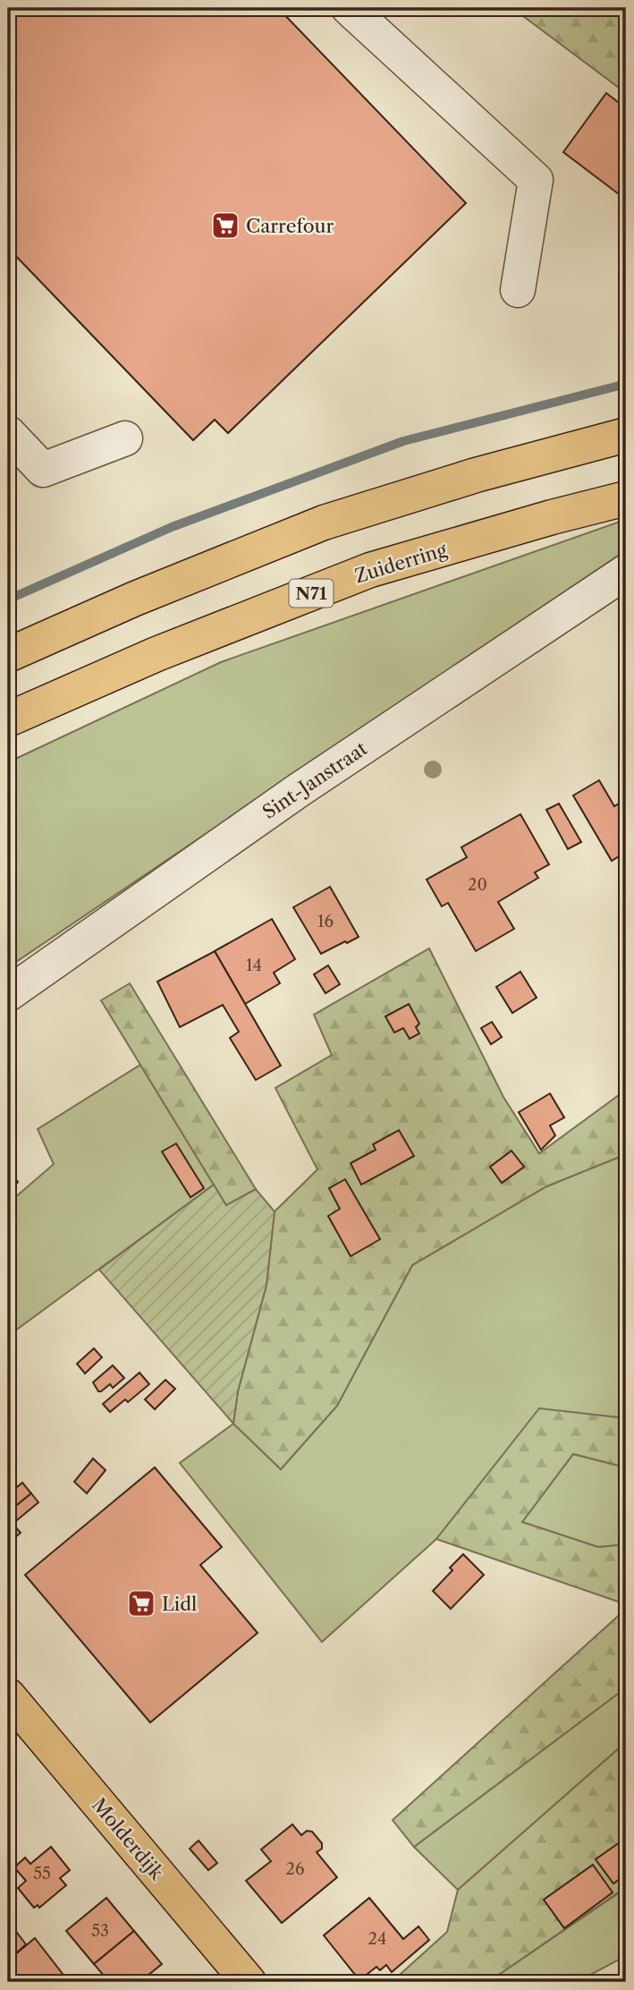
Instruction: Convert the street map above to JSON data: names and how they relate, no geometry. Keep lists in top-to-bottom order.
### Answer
{
  "streets": {
    "main road": ["Zuiderring", "N71", "Molderdijk"],
    "street": ["Sint-Janstraat"]
  },
  "places": {
    "supermarket": ["Carrefour", "Lidl"]
  },
  "house_numbers": [
    "20",
    "16",
    "14",
    "26",
    "55",
    "53",
    "24"
  ]
}
